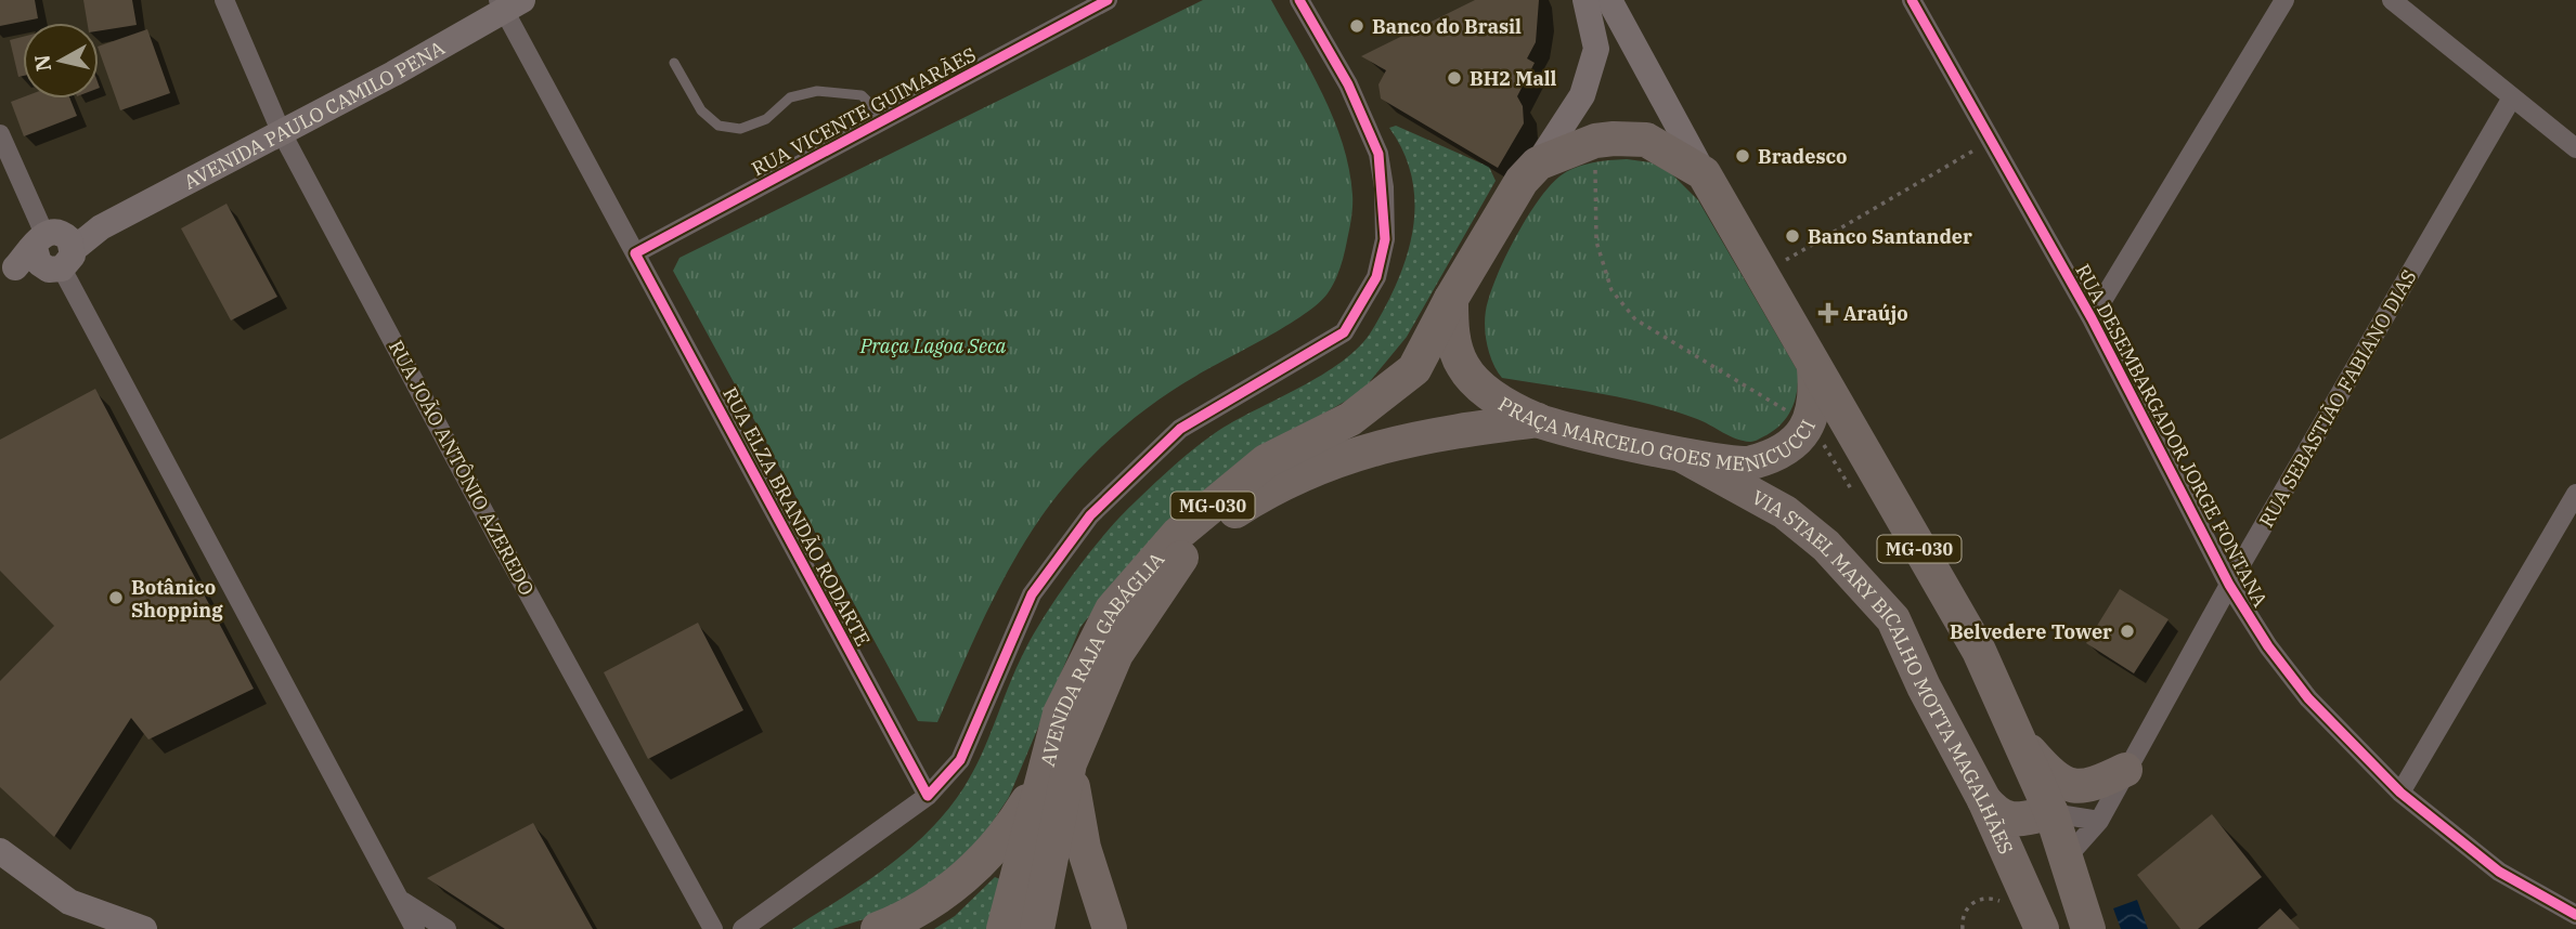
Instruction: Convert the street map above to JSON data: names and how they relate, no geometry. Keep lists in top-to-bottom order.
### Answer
{
  "streets": {
    "highway": [
      "PRAÇA MARCELO GOES MENICUCCI",
      "MG-030",
      "AVENIDA RAJA GABÁGLIA",
      "VIA STAEL MARY BICALHO MOTTA MAGALHÃES"
    ],
    "street": [
      "RUA VICENTE GUIMARÃES",
      "AVENIDA PAULO CAMILO PENA",
      "RUA SEBASTIÃO FABIANO DIAS",
      "RUA DESEMBARGADOR JORGE FONTANA",
      "RUA JOÃO ANTÔNIO AZEREDO",
      "RUA ELZA BRANDÃO RODARTE"
    ]
  },
  "crossings": [
    ["RUA VICENTE GUIMARÃES", "RUA ELZA BRANDÃO RODARTE"],
    ["AVENIDA PAULO CAMILO PENA", "RUA JOÃO ANTÔNIO AZEREDO"],
    ["AVENIDA PAULO CAMILO PENA", "RUA ELZA BRANDÃO RODARTE"],
    ["RUA SEBASTIÃO FABIANO DIAS", "RUA DESEMBARGADOR JORGE FONTANA"],
    ["RUA SEBASTIÃO FABIANO DIAS", "MG-030"],
    ["PRAÇA MARCELO GOES MENICUCCI", "MG-030"],
    ["PRAÇA MARCELO GOES MENICUCCI", "AVENIDA RAJA GABÁGLIA"],
    ["PRAÇA MARCELO GOES MENICUCCI", "VIA STAEL MARY BICALHO MOTTA MAGALHÃES"],
    ["MG-030", "AVENIDA RAJA GABÁGLIA"]
  ],
  "parks": ["Praça Lagoa Seca"],
  "places": {
    "other": [
      "Banco do Brasil",
      "BH2 Mall",
      "Bradesco",
      "Banco Santander",
      "Botânico Shopping",
      "Belvedere Tower"
    ],
    "health": ["Araújo"]
  },
  "north": "left"
}
